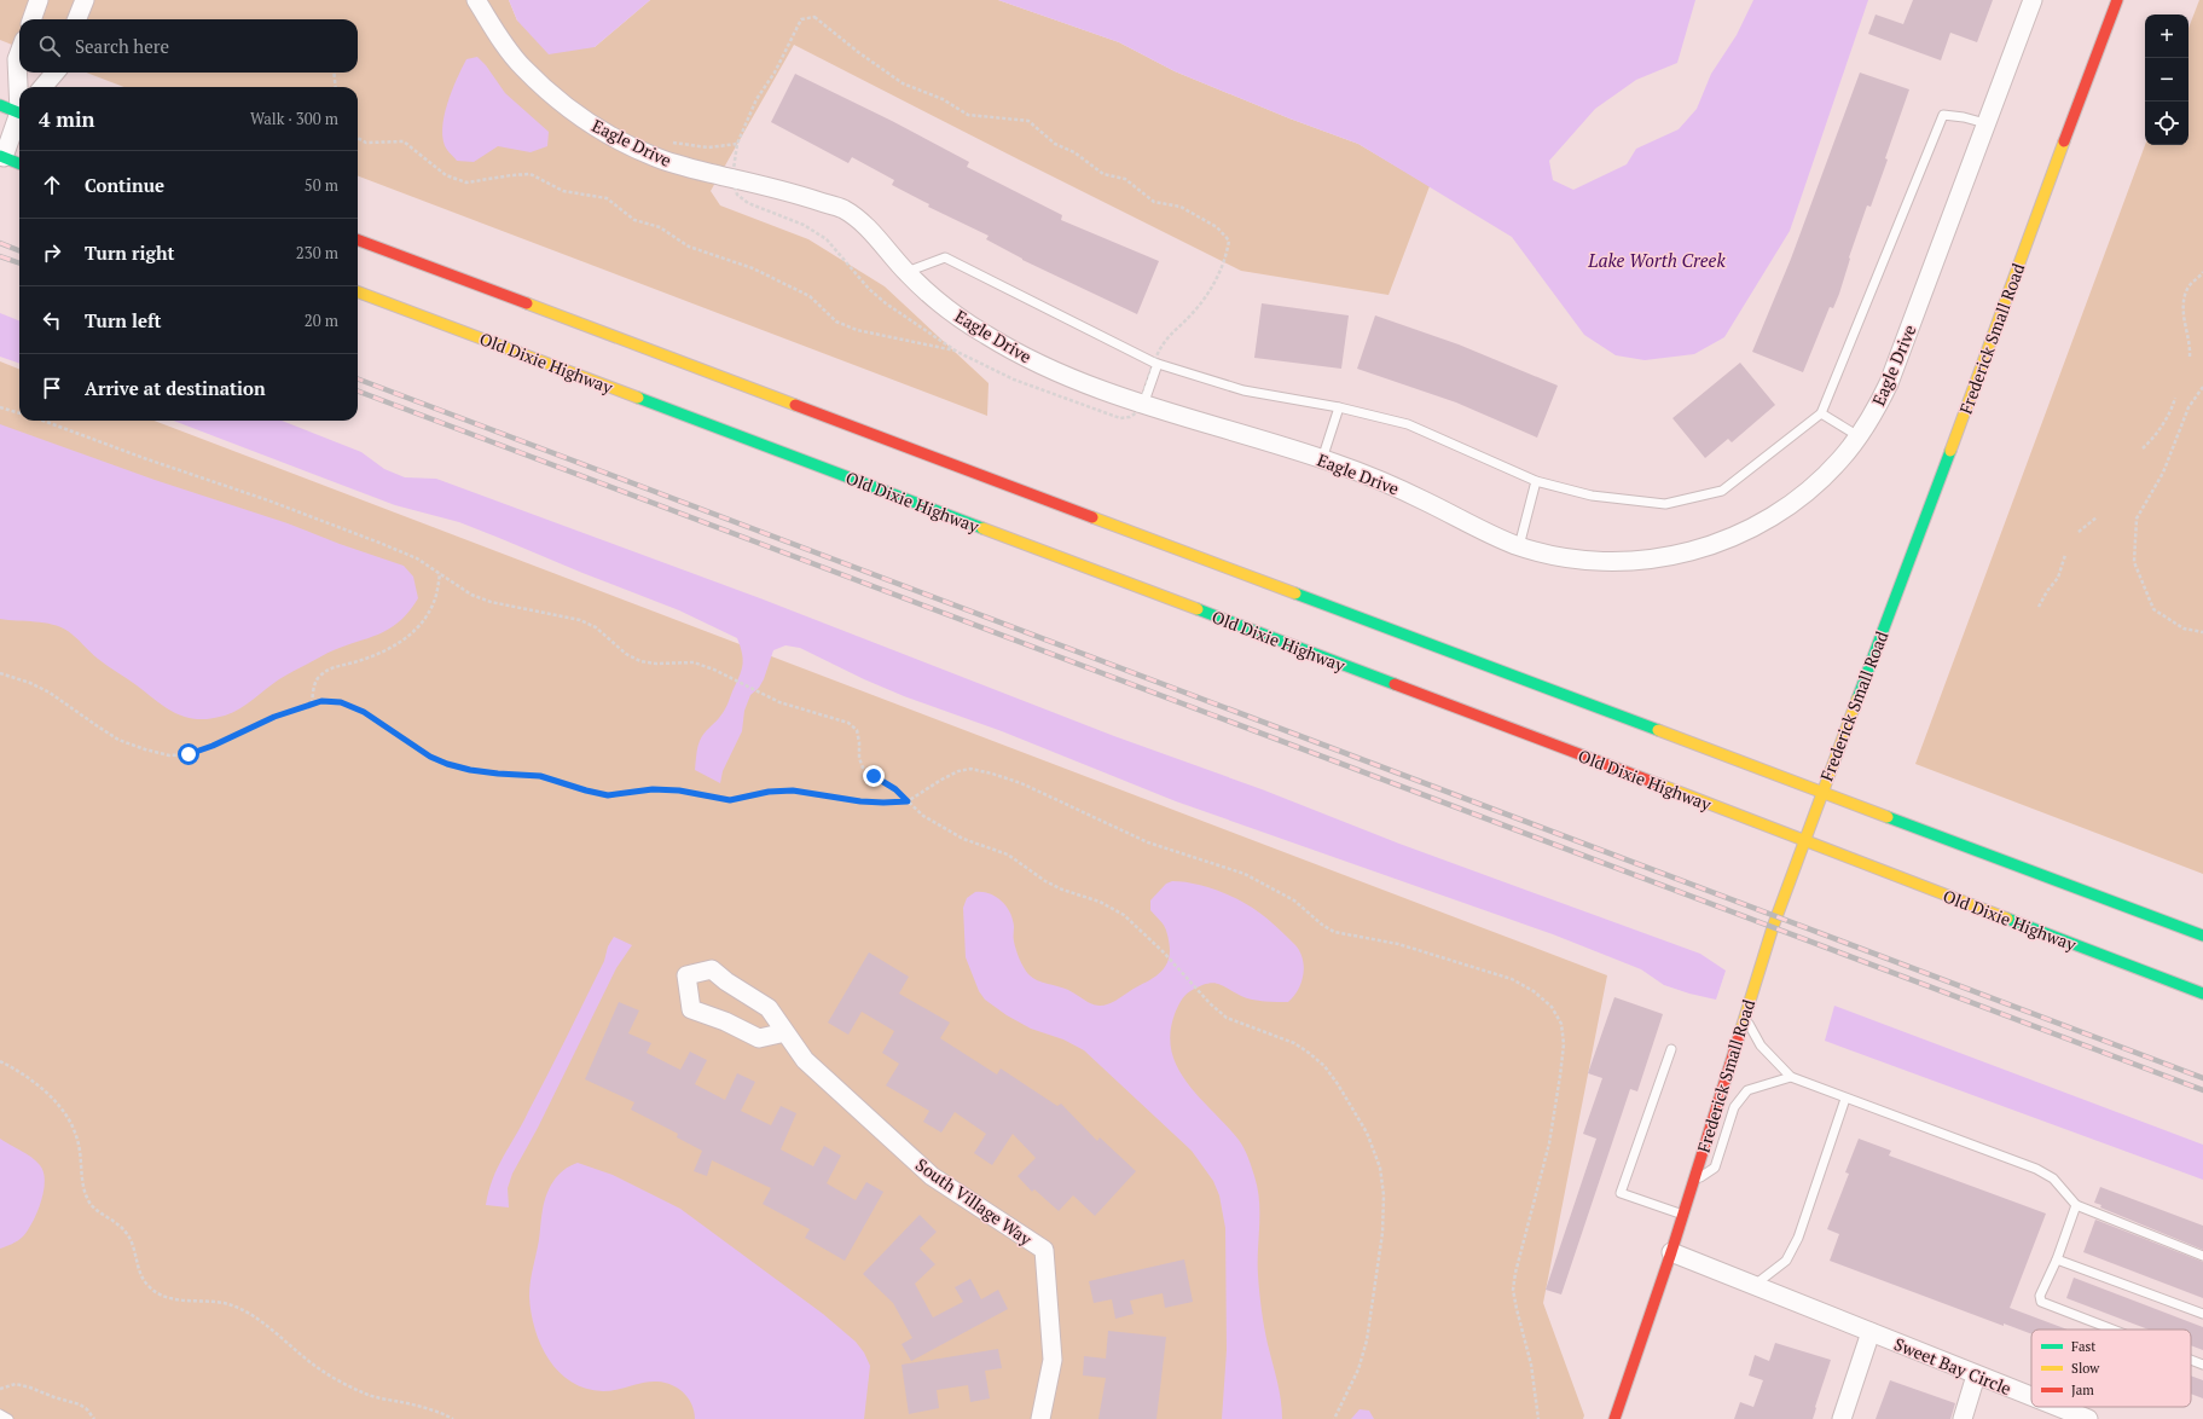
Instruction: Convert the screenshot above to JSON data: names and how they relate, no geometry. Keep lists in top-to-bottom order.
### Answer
{
  "streets": {
    "main road": ["Frederick Small Road", "Old Dixie Highway"],
    "street": ["Eagle Drive", "South Village Way", "Sweet Bay Circle"]
  },
  "crossings": [
    ["Frederick Small Road", "Old Dixie Highway"],
    ["Frederick Small Road", "Sweet Bay Circle"]
  ],
  "water": ["Lake Worth Creek"],
  "legend": ["Fast", "Slow", "Jam"],
  "page": {
    "map_buttons": ["+", "−"],
    "search": "Search here",
    "heading": ["4 min", "Walk · 300 m"],
    "list": [
      ["Continue", "50 m"],
      ["Turn right", "230 m"],
      ["Turn left", "20 m"],
      "Arrive at destination"
    ]
  }
}
